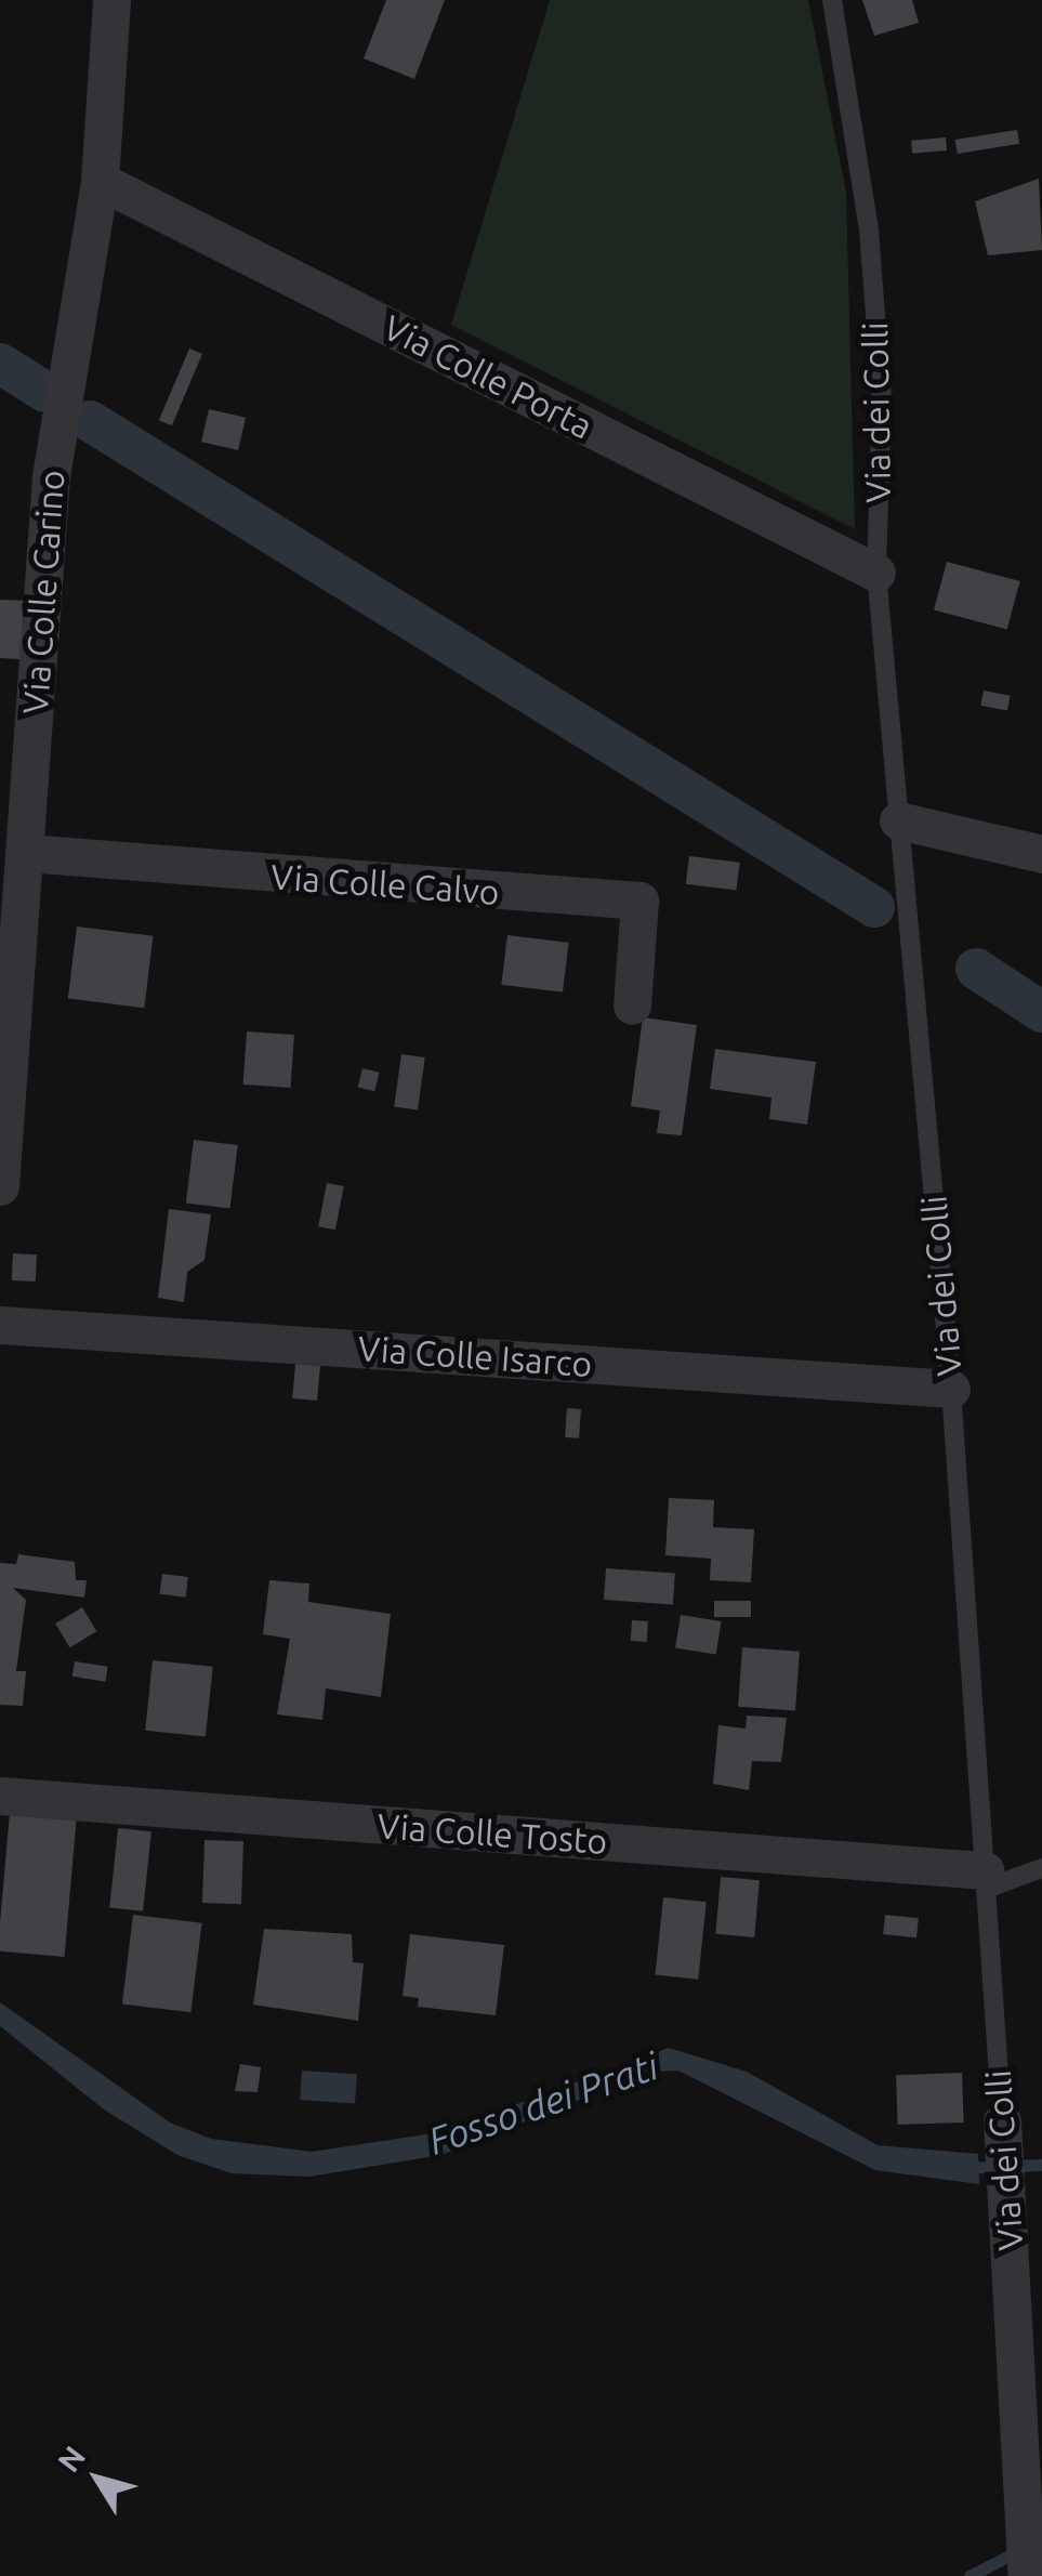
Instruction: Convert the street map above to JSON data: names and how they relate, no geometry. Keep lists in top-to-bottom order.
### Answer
{
  "streets": {
    "street": [
      "Via Colle Porta",
      "Via dei Colli",
      "Via Colle Carino",
      "Via Colle Calvo",
      "Via Colle Isarco",
      "Via Colle Tosto"
    ]
  },
  "crossings": [
    ["Via Colle Porta", "Via dei Colli"],
    ["Via Colle Porta", "Via Colle Carino"],
    ["Via dei Colli", "Via Colle Isarco"],
    ["Via dei Colli", "Via Colle Tosto"],
    ["Via Colle Carino", "Via Colle Calvo"]
  ],
  "water": ["Fosso dei Prati"],
  "north": "top left"
}
